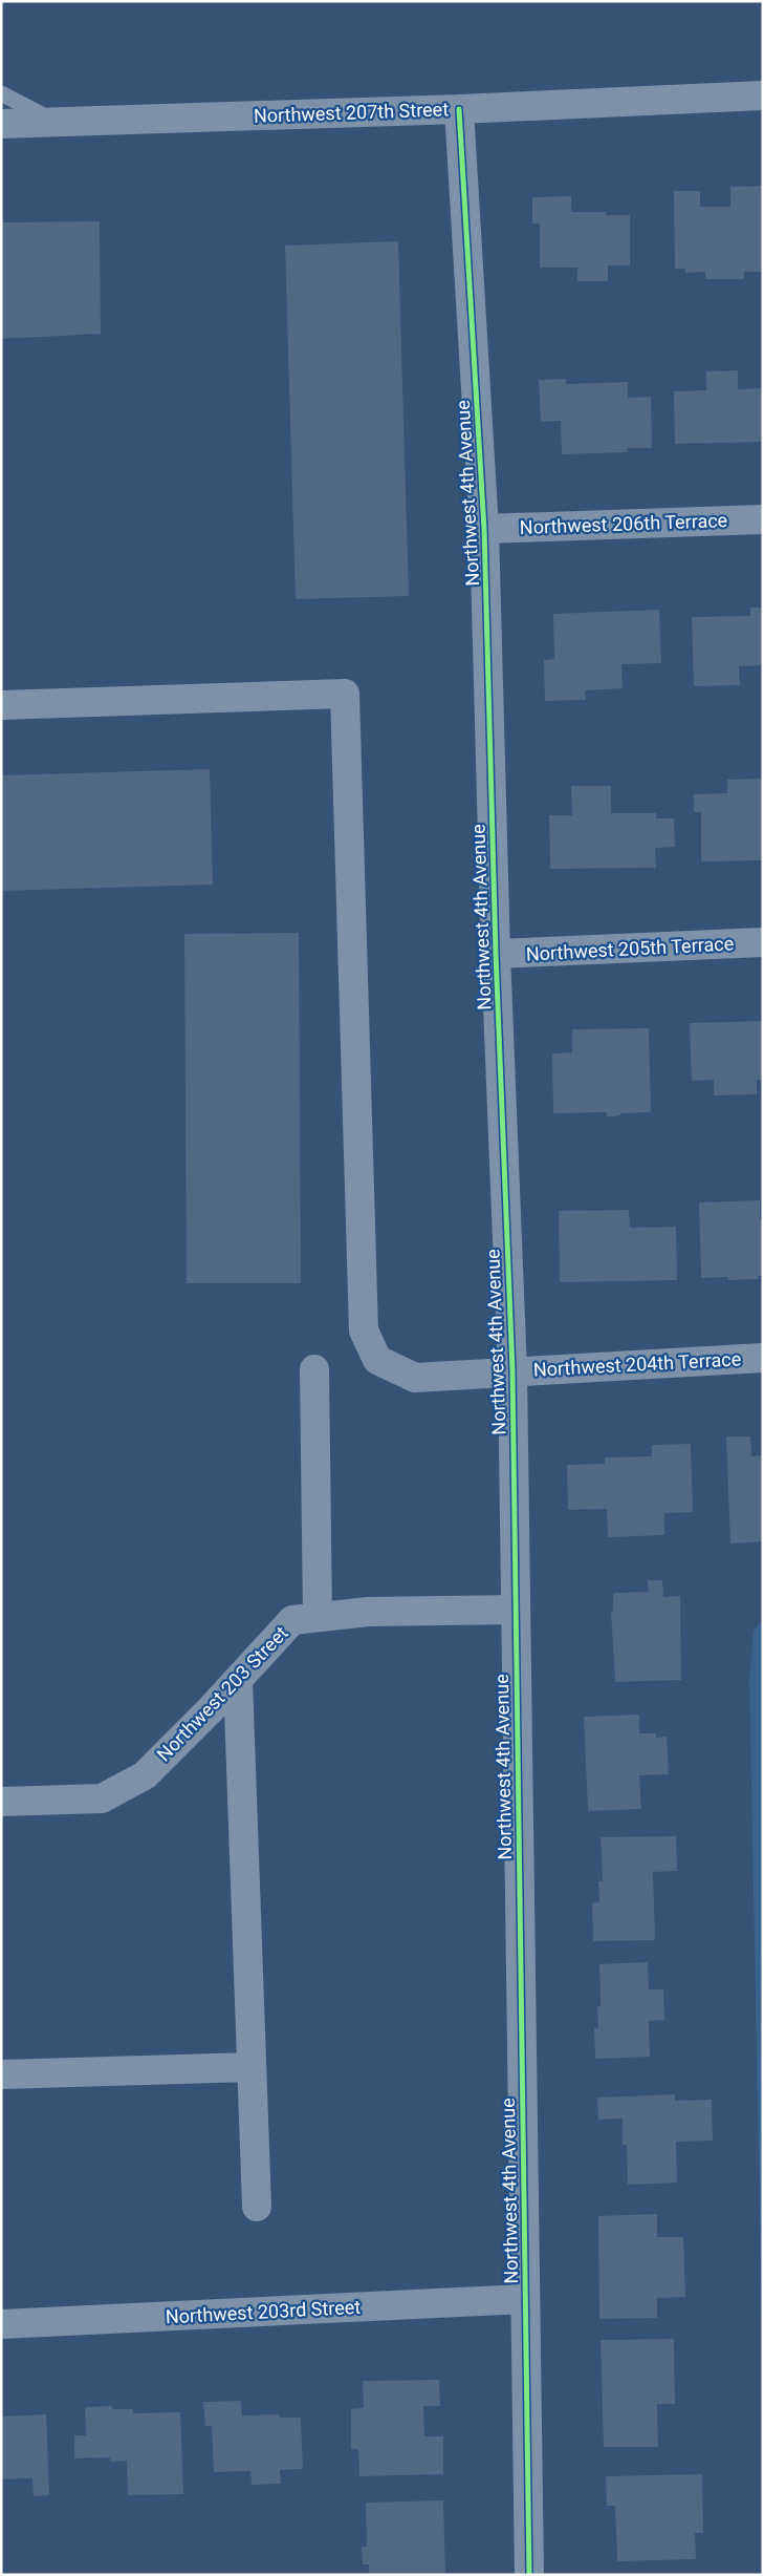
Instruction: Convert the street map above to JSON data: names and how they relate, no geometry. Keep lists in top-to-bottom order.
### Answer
{
  "streets": {
    "street": [
      "Northwest 207th Street",
      "Northwest 4th Avenue",
      "Northwest 206th Terrace",
      "Northwest 205th Terrace",
      "Northwest 204th Terrace",
      "Northwest 203 Street",
      "Northwest 203rd Street"
    ]
  },
  "crossings": [
    ["Northwest 207th Street", "Northwest 4th Avenue"],
    ["Northwest 4th Avenue", "Northwest 206th Terrace"],
    ["Northwest 4th Avenue", "Northwest 205th Terrace"],
    ["Northwest 4th Avenue", "Northwest 204th Terrace"],
    ["Northwest 4th Avenue", "Northwest 203 Street"],
    ["Northwest 4th Avenue", "Northwest 203rd Street"]
  ]
}
